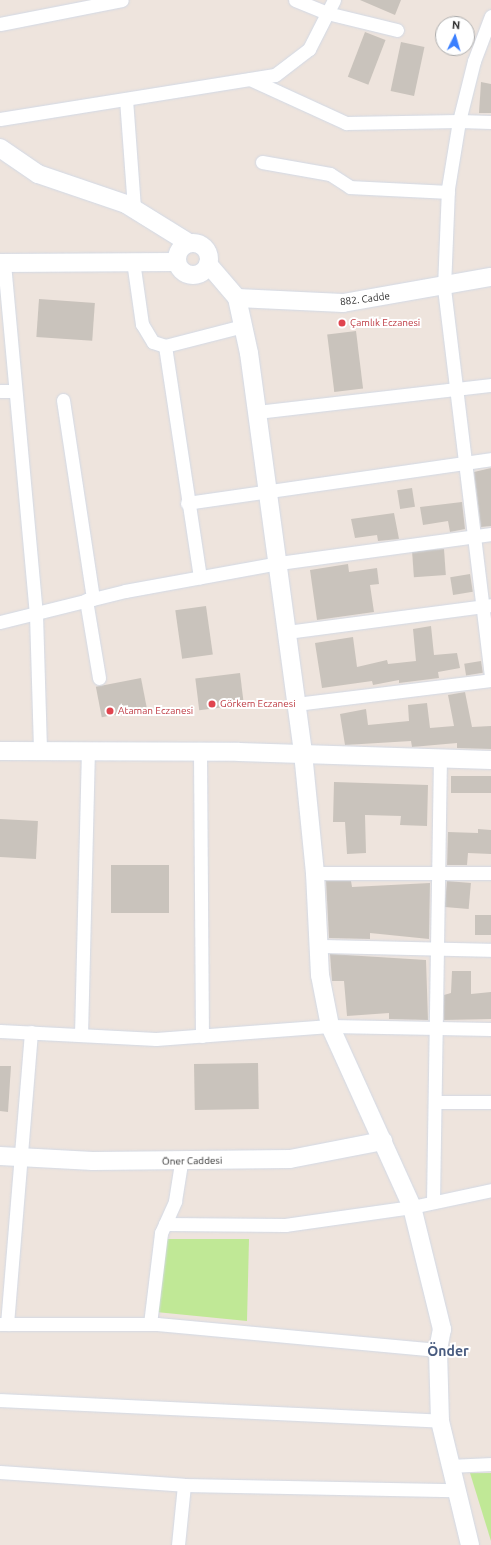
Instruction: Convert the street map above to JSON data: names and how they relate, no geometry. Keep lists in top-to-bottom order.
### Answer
{
  "streets": {
    "street": ["882. Cadde", "Öner Caddesi"]
  },
  "districts": ["Önder"],
  "places": ["Çamlık Eczanesi", "Görkem Eczanesi", "Ataman Eczanesi"],
  "north": "top"
}
